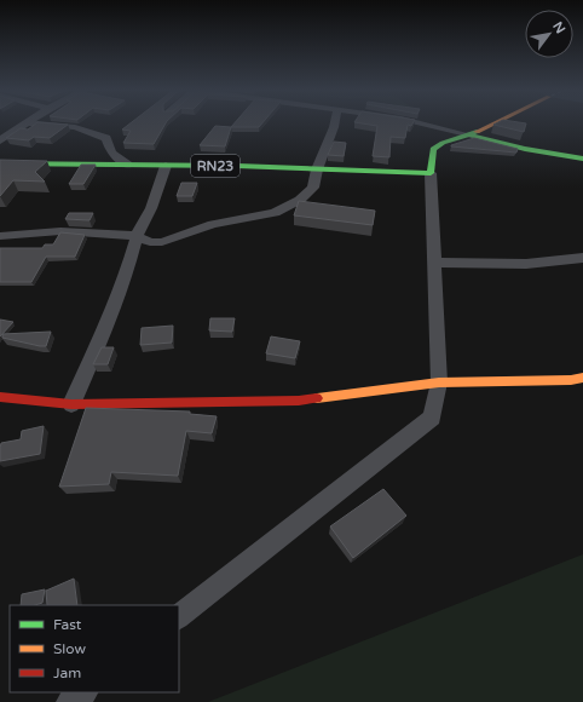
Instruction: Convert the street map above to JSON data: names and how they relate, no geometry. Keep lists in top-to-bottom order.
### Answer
{
  "streets": {
    "main road": ["RN23"]
  },
  "legend": ["Fast", "Slow", "Jam"],
  "north": "top right"
}
